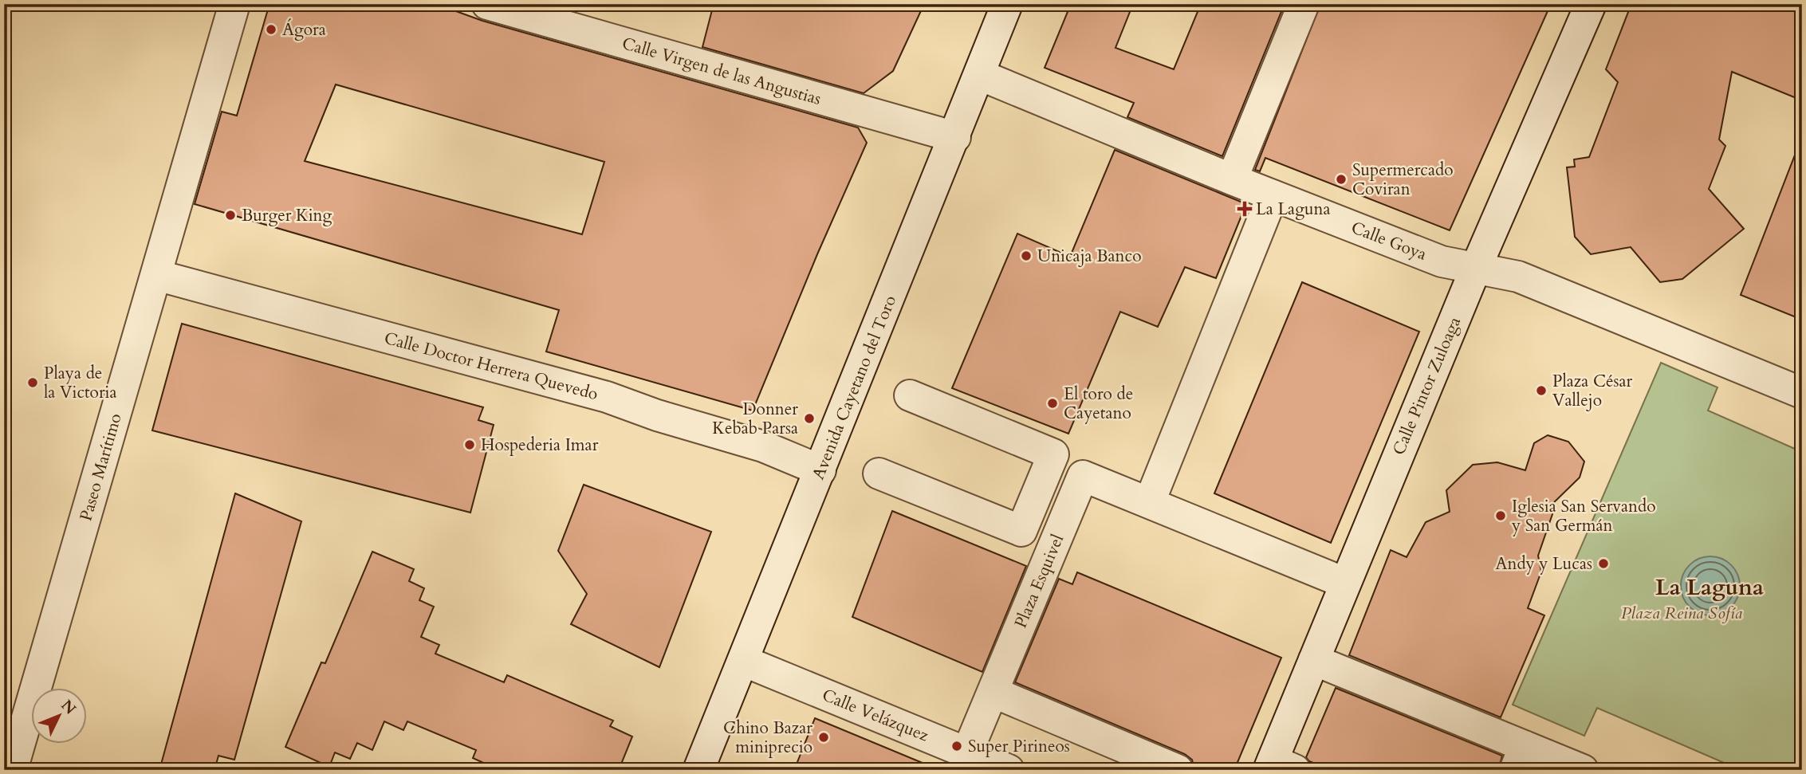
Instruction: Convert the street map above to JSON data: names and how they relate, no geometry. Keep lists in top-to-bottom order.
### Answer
{
  "streets": {
    "street": [
      "Calle Virgen de las Angustias",
      "Calle Goya",
      "Calle Doctor Herrera Quevedo",
      "Calle Pintor Zuloaga",
      "Avenida Cayetano del Toro",
      "Paseo Marítimo",
      "Plaza Esquivel",
      "Calle Velázquez"
    ]
  },
  "crossings": [
    ["Calle Virgen de las Angustias", "Avenida Cayetano del Toro"],
    ["Calle Goya", "Calle Pintor Zuloaga"],
    ["Calle Goya", "Avenida Cayetano del Toro"],
    ["Calle Doctor Herrera Quevedo", "Avenida Cayetano del Toro"],
    ["Calle Doctor Herrera Quevedo", "Paseo Marítimo"],
    ["Calle Pintor Zuloaga", "Plaza Esquivel"],
    ["Avenida Cayetano del Toro", "Calle Velázquez"],
    ["Plaza Esquivel", "Calle Velázquez"]
  ],
  "districts": ["La Laguna"],
  "parks": ["Plaza Reina Sofía"],
  "places": {
    "other": [
      "Ágora",
      "Supermercado Coviran",
      "Burger King",
      "Unicaja Banco",
      "Playa de la Victoria",
      "Plaza César Vallejo",
      "El toro de Cayetano",
      "Donner Kebab Parsa",
      "Hospederia Imar",
      "Iglesia San Servando y San Germán",
      "Andy y Lucas",
      "Chino Bazar miniprecio",
      "Super Pirineos"
    ],
    "health": ["La Laguna"]
  },
  "north": "top right"
}
